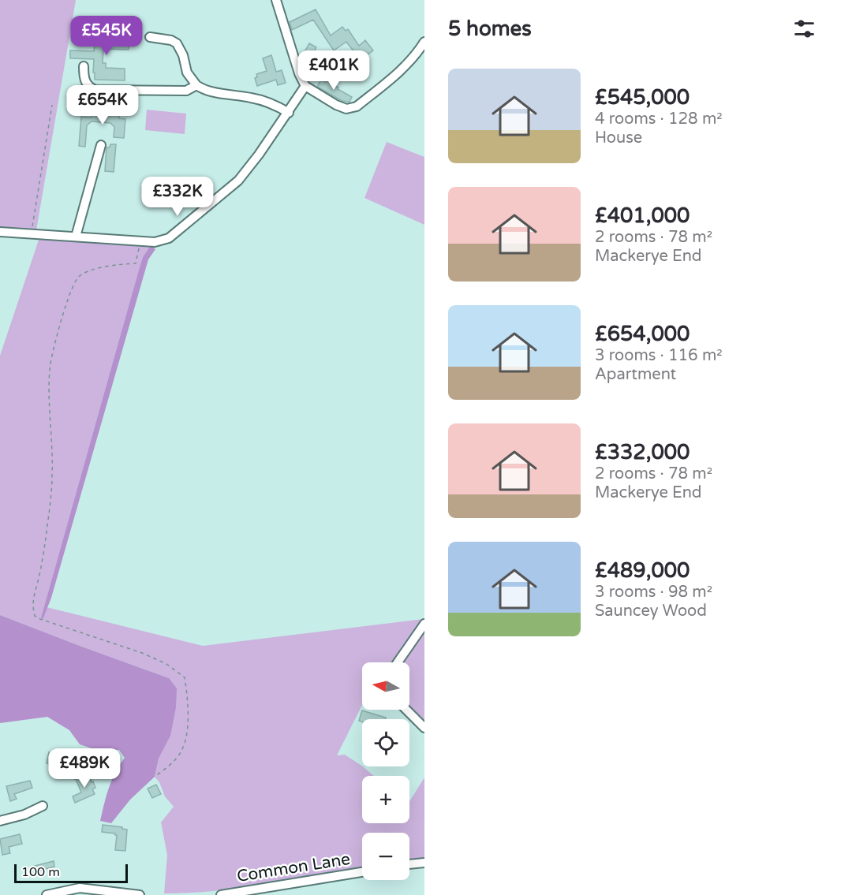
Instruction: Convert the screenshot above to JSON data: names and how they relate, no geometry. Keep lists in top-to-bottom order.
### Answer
{
  "streets": {
    "street": ["Common Lane"]
  },
  "scale_bar": "100 m",
  "north": "left",
  "page": {
    "heading": "5 homes",
    "price": [
      "£545K",
      "£401K",
      "£654K",
      "£332K",
      "£489K"
    ],
    "list": [
      {
        "name": "£545,000",
        "note": "4 rooms · 128 m² · House"
      },
      {
        "name": "£401,000",
        "note": "2 rooms · 78 m² · Mackerye End"
      },
      {
        "name": "£654,000",
        "note": "3 rooms · 116 m² · Apartment"
      },
      {
        "name": "£332,000",
        "note": "2 rooms · 78 m² · Mackerye End"
      },
      {
        "name": "£489,000",
        "note": "3 rooms · 98 m² · Sauncey Wood"
      }
    ],
    "map_buttons": ["+", "−"],
    "scale": "100 m"
  }
}
